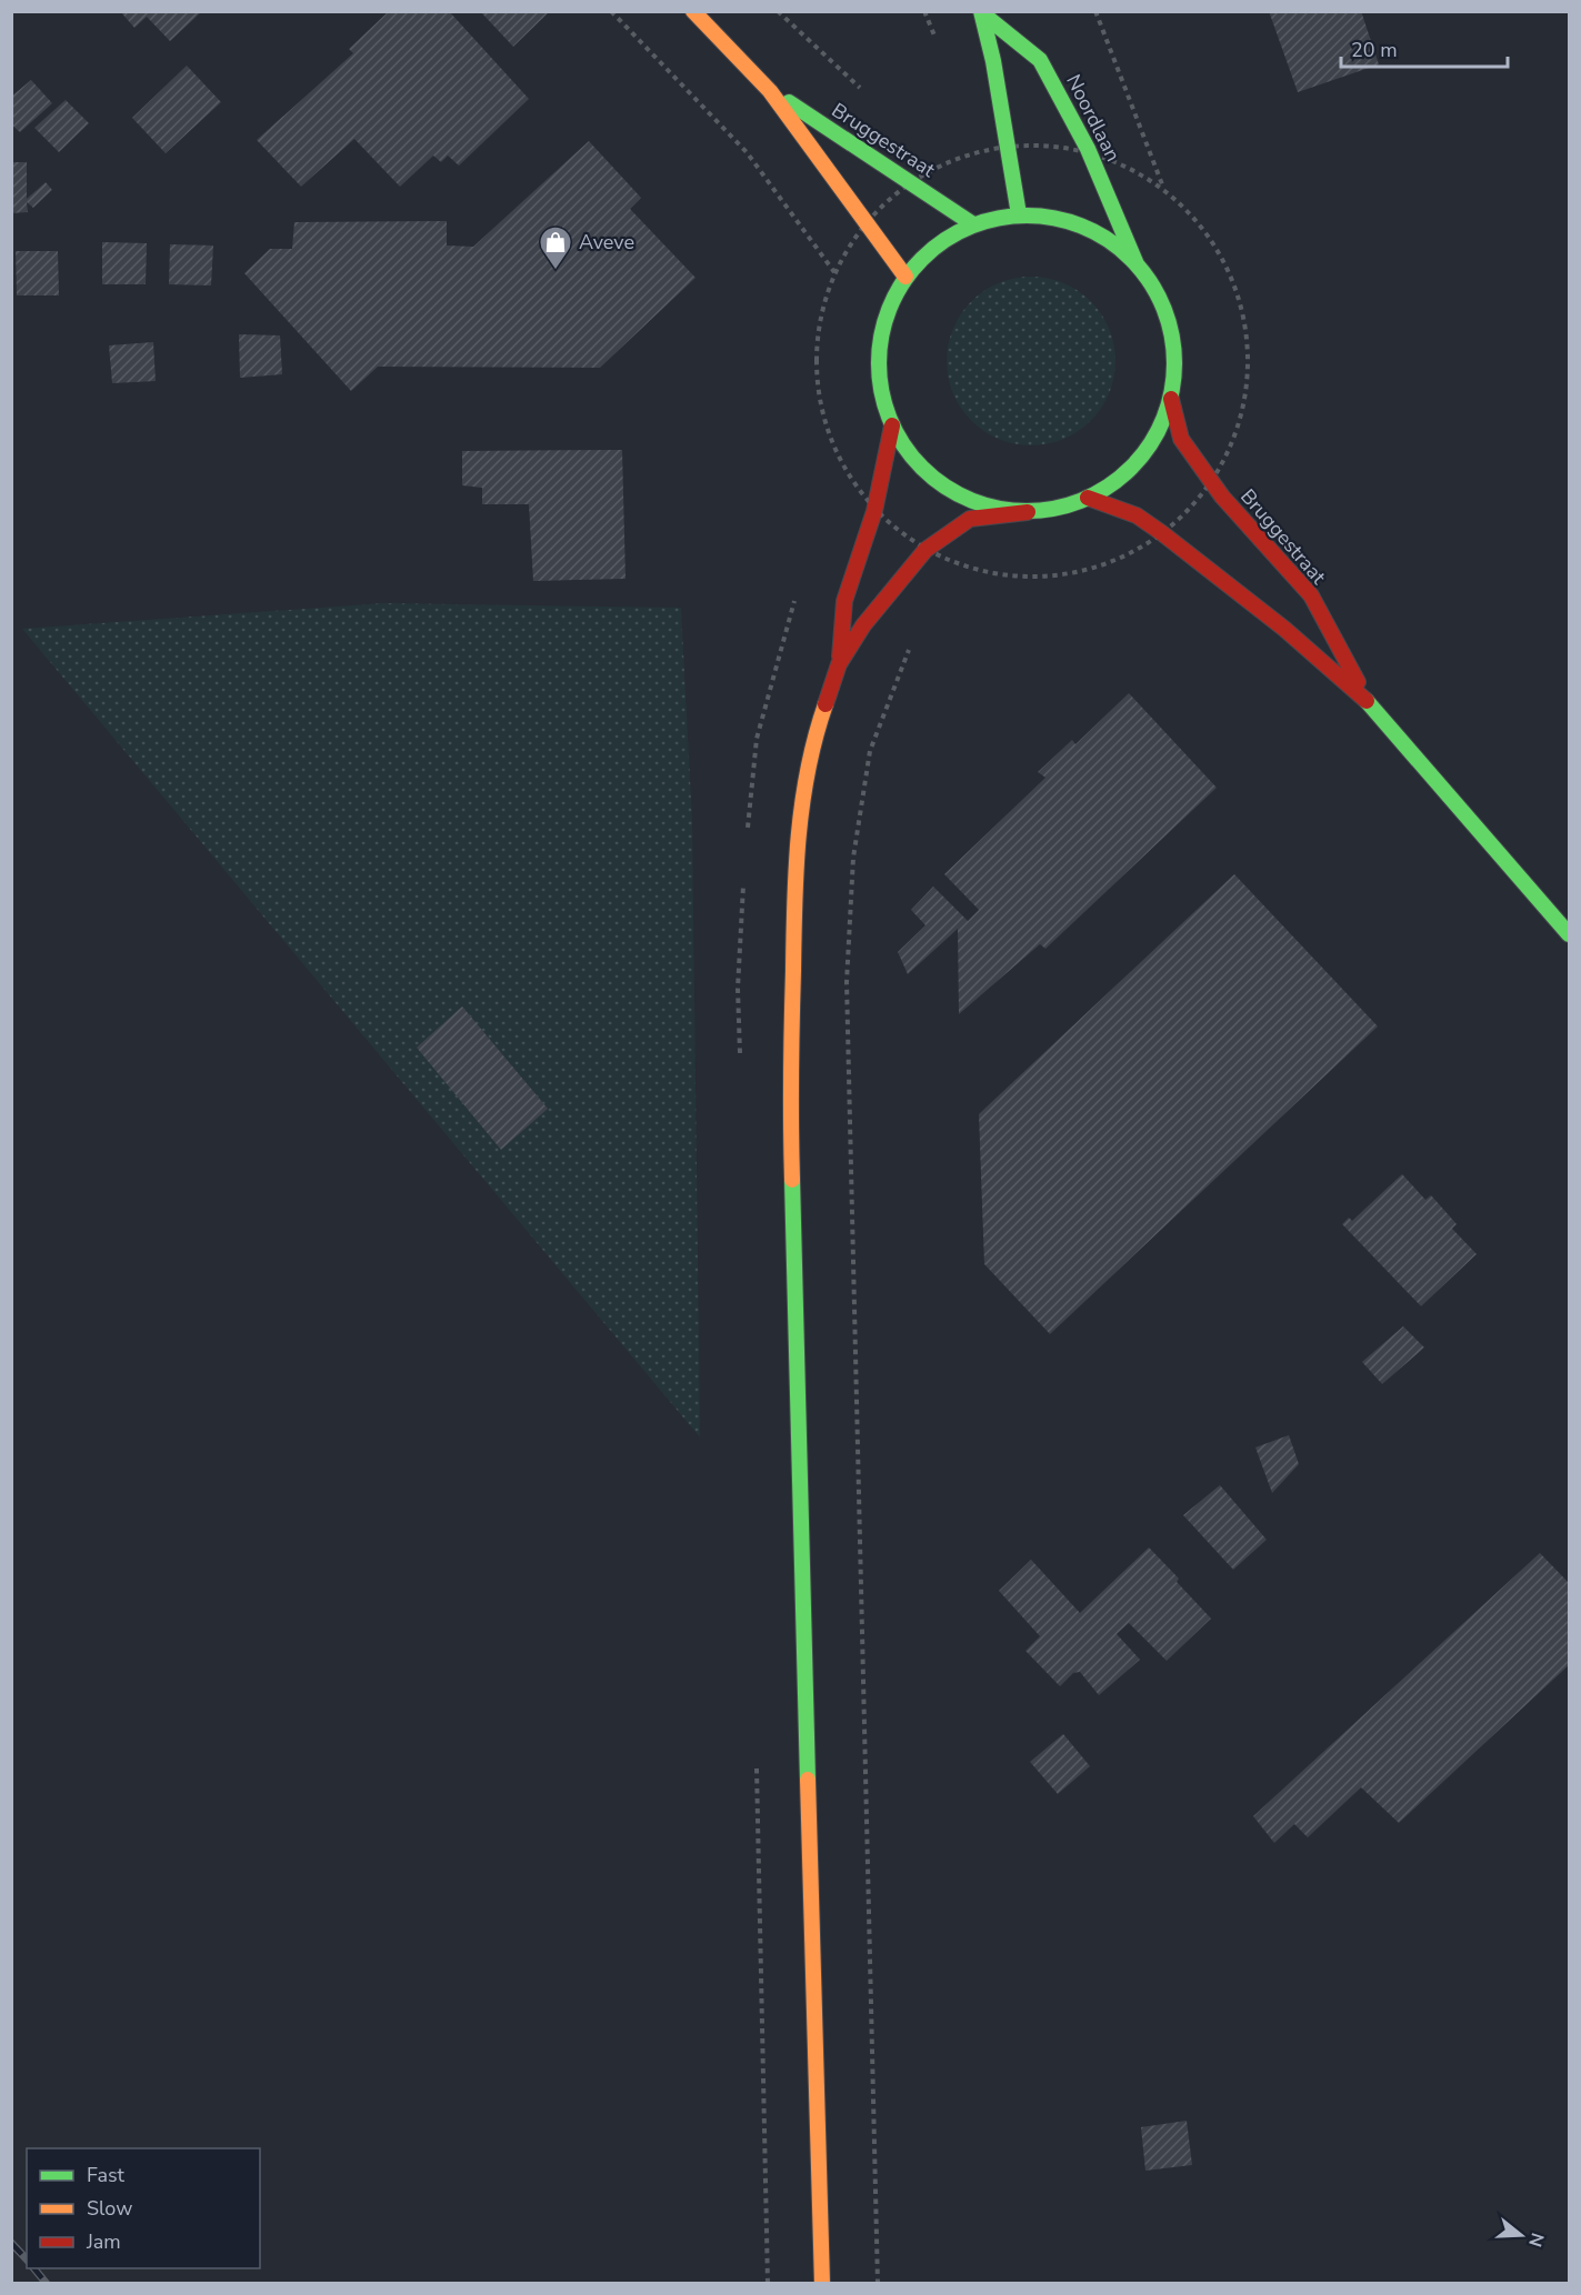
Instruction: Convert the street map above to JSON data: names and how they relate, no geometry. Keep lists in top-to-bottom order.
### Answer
{
  "streets": {
    "main road": ["Noordlaan", "Bruggestraat"]
  },
  "places": {
    "shop": ["Aveve"]
  },
  "legend": ["Fast", "Slow", "Jam"],
  "scale_bar": "20 m",
  "north": "right"
}
